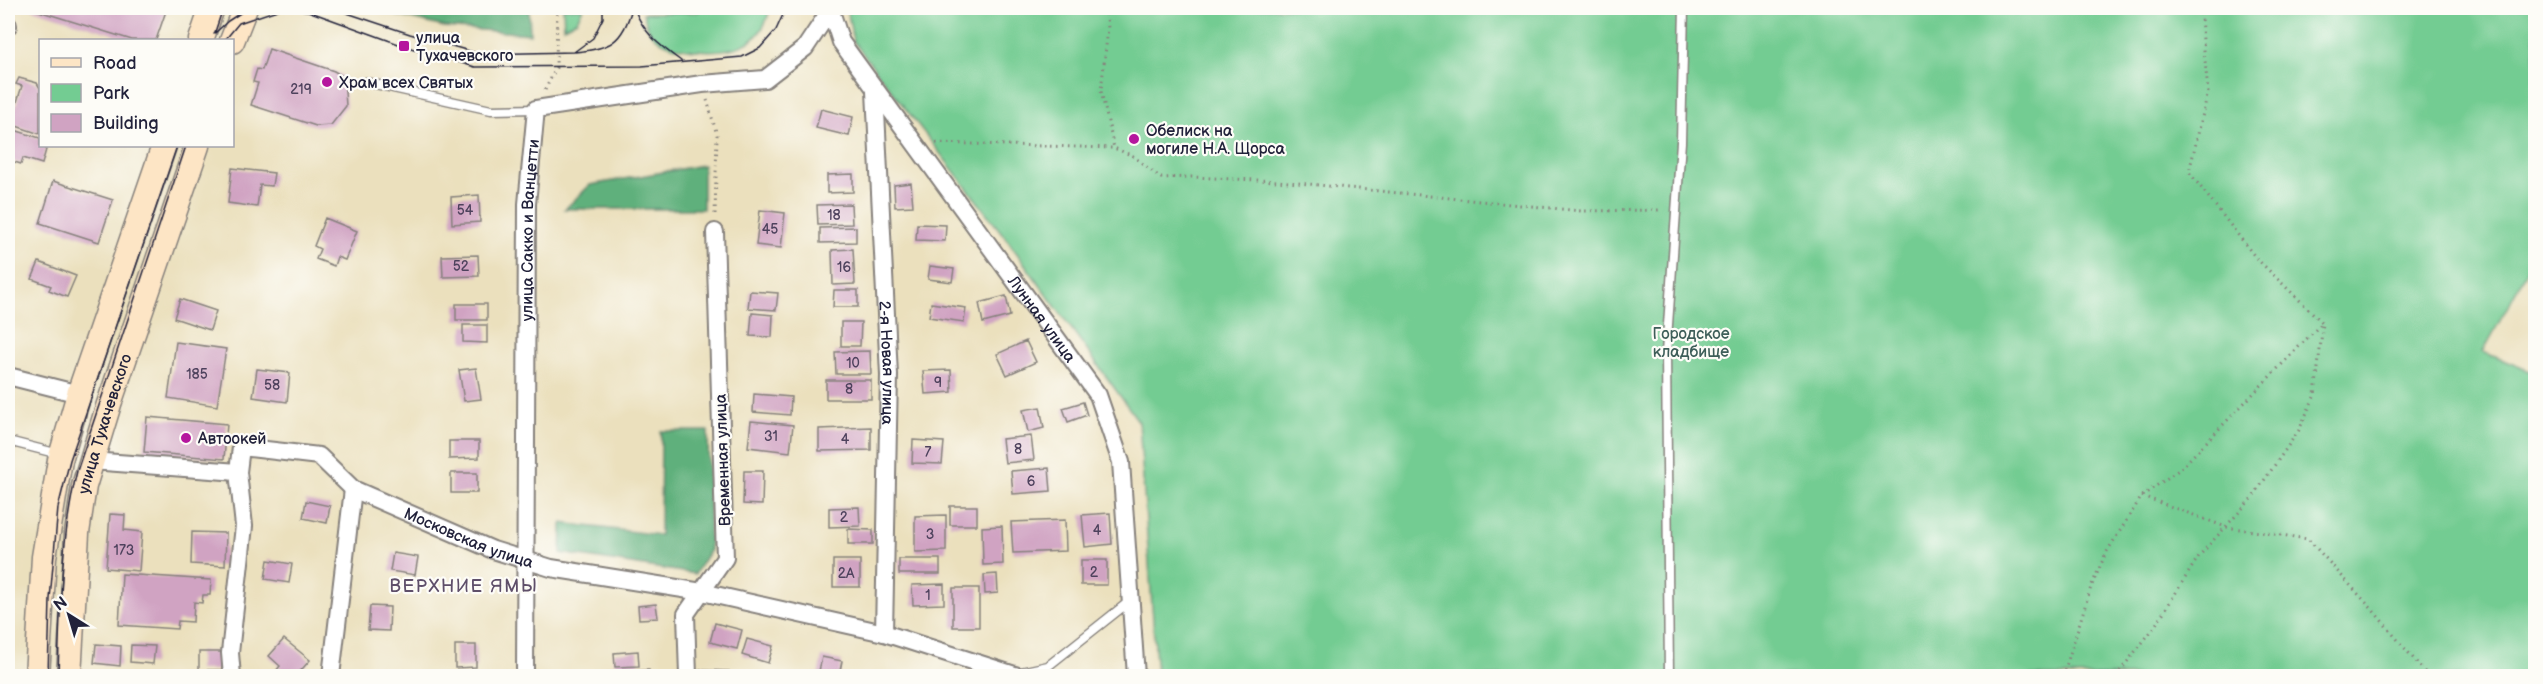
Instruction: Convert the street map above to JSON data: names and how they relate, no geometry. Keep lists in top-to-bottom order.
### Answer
{
  "streets": {
    "main road": ["улица Тухачевского"],
    "street": [
      "улица Сакко и Ванцетти",
      "Лунная улица",
      "2-я Новая улица",
      "Временная улица",
      "Московская улица"
    ]
  },
  "crossings": [
    ["улица Сакко и Ванцетти", "Московская улица"],
    ["Лунная улица", "2-я Новая улица"],
    ["2-я Новая улица", "Московская улица"],
    ["Временная улица", "Московская улица"]
  ],
  "districts": ["ВЕРХНИЕ ЯМЫ"],
  "parks": ["Городское кладбище"],
  "places": {
    "transit": ["улица Тухачевского"],
    "other": ["Храм всех Святых", "Обелиск на могиле Н.А. Щорса", "Автоокей"]
  },
  "house_numbers": [
    "219",
    "54",
    "18",
    "45",
    "52",
    "16",
    "10",
    "185",
    "9",
    "58",
    "8",
    "31",
    "4",
    "8",
    "7",
    "6",
    "2",
    "4",
    "3",
    "173",
    "2",
    "2А",
    "1"
  ],
  "legend": ["Road", "Park", "Building"],
  "north": "top left"
}
